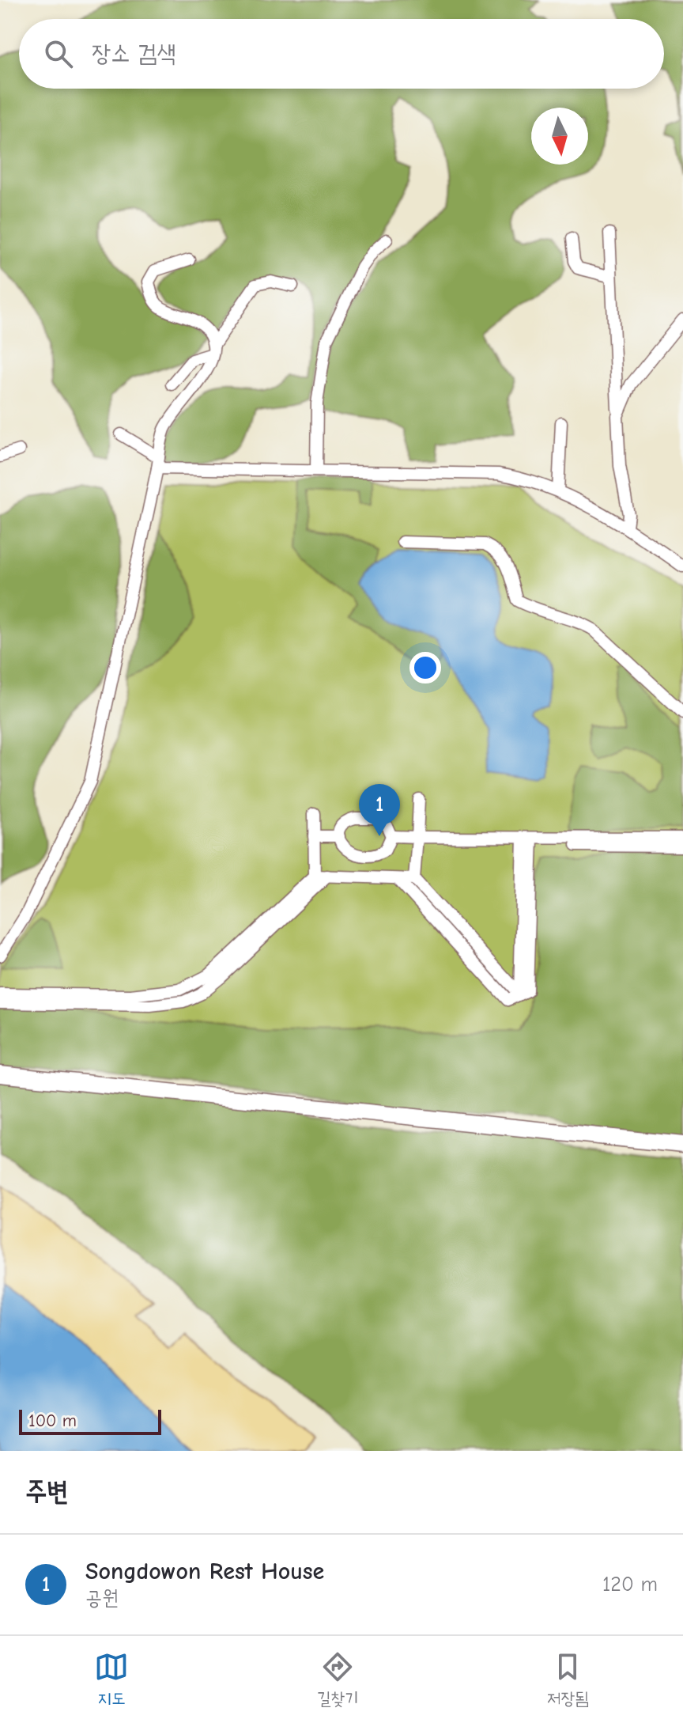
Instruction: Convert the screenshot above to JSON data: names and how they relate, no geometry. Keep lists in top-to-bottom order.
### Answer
{
  "scale_bar": "100 m",
  "north": "bottom",
  "page": {
    "search": "장소 검색",
    "pins": "1",
    "scale": "100 m",
    "heading": "주변",
    "list": [
      {
        "mark": "1",
        "name": "Songdowon Rest House",
        "note": "공원",
        "value": "120 m"
      }
    ],
    "nav": ["지도", "길찾기", "저장됨"]
  }
}
